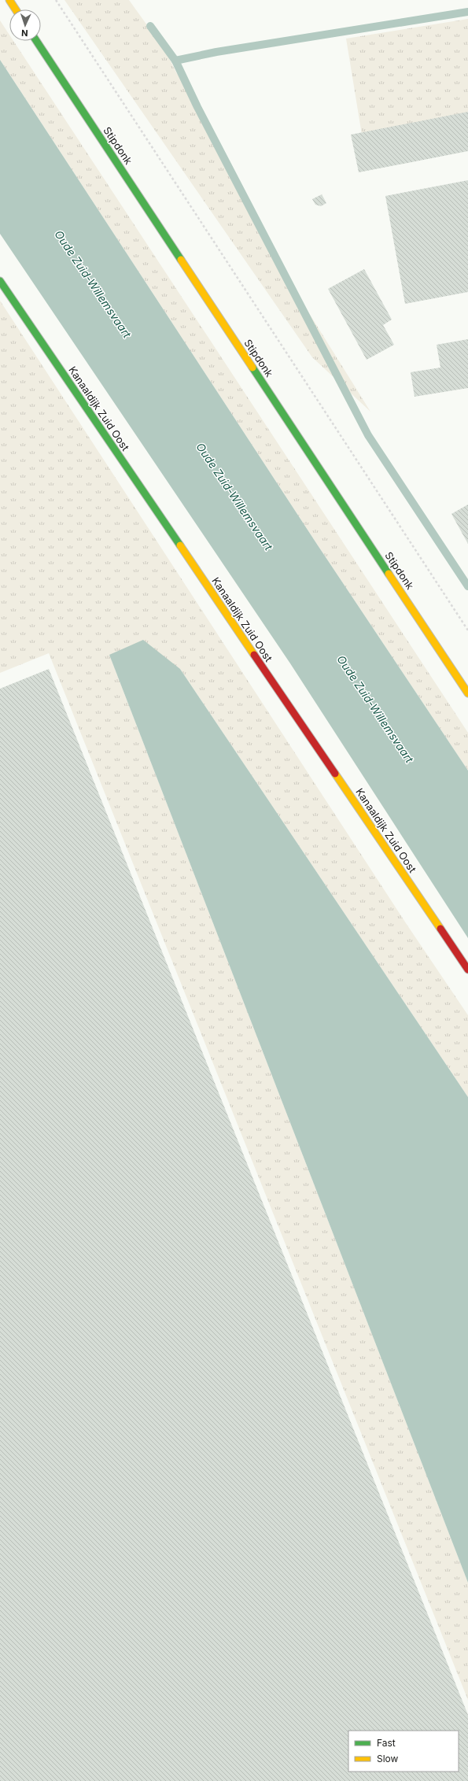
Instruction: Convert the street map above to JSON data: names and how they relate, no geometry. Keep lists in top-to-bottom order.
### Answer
{
  "streets": {
    "street": ["Stipdonk", "Kanaaldijk Zuid Oost"]
  },
  "water": ["Oude Zuid-Willemsvaart"],
  "legend": ["Fast", "Slow"],
  "north": "bottom"
}
